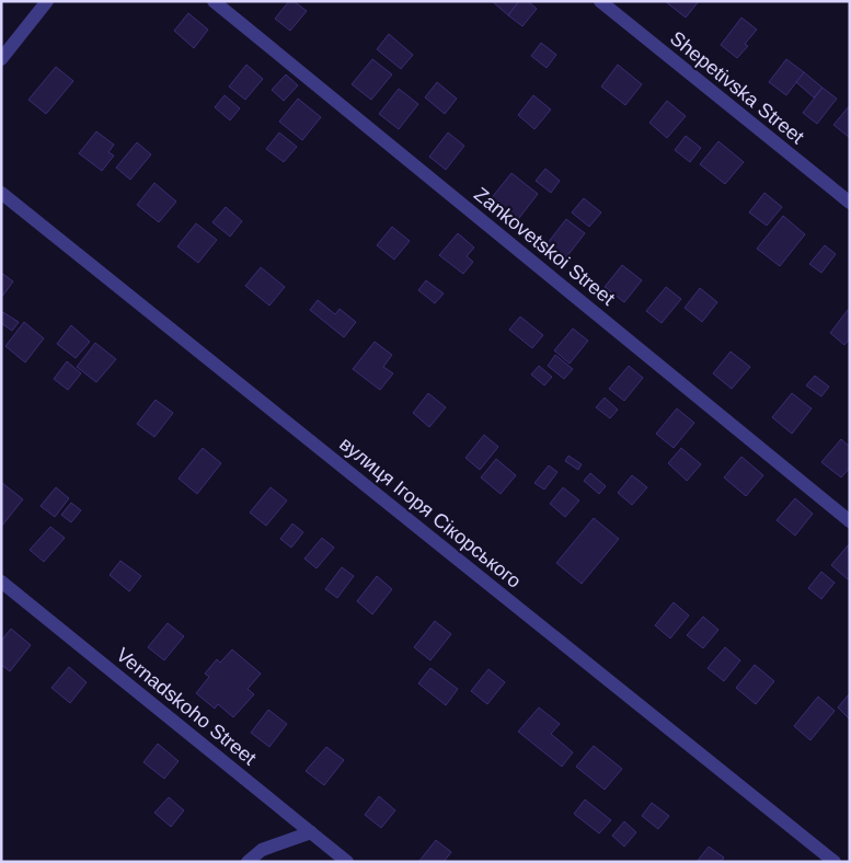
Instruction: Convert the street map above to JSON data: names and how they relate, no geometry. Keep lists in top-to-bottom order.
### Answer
{
  "streets": {
    "street": [
      "Shepetivska Street",
      "Zankovetskoi Street",
      "вулиця Ігоря Сікорського",
      "Vernadskoho Street"
    ]
  }
}
